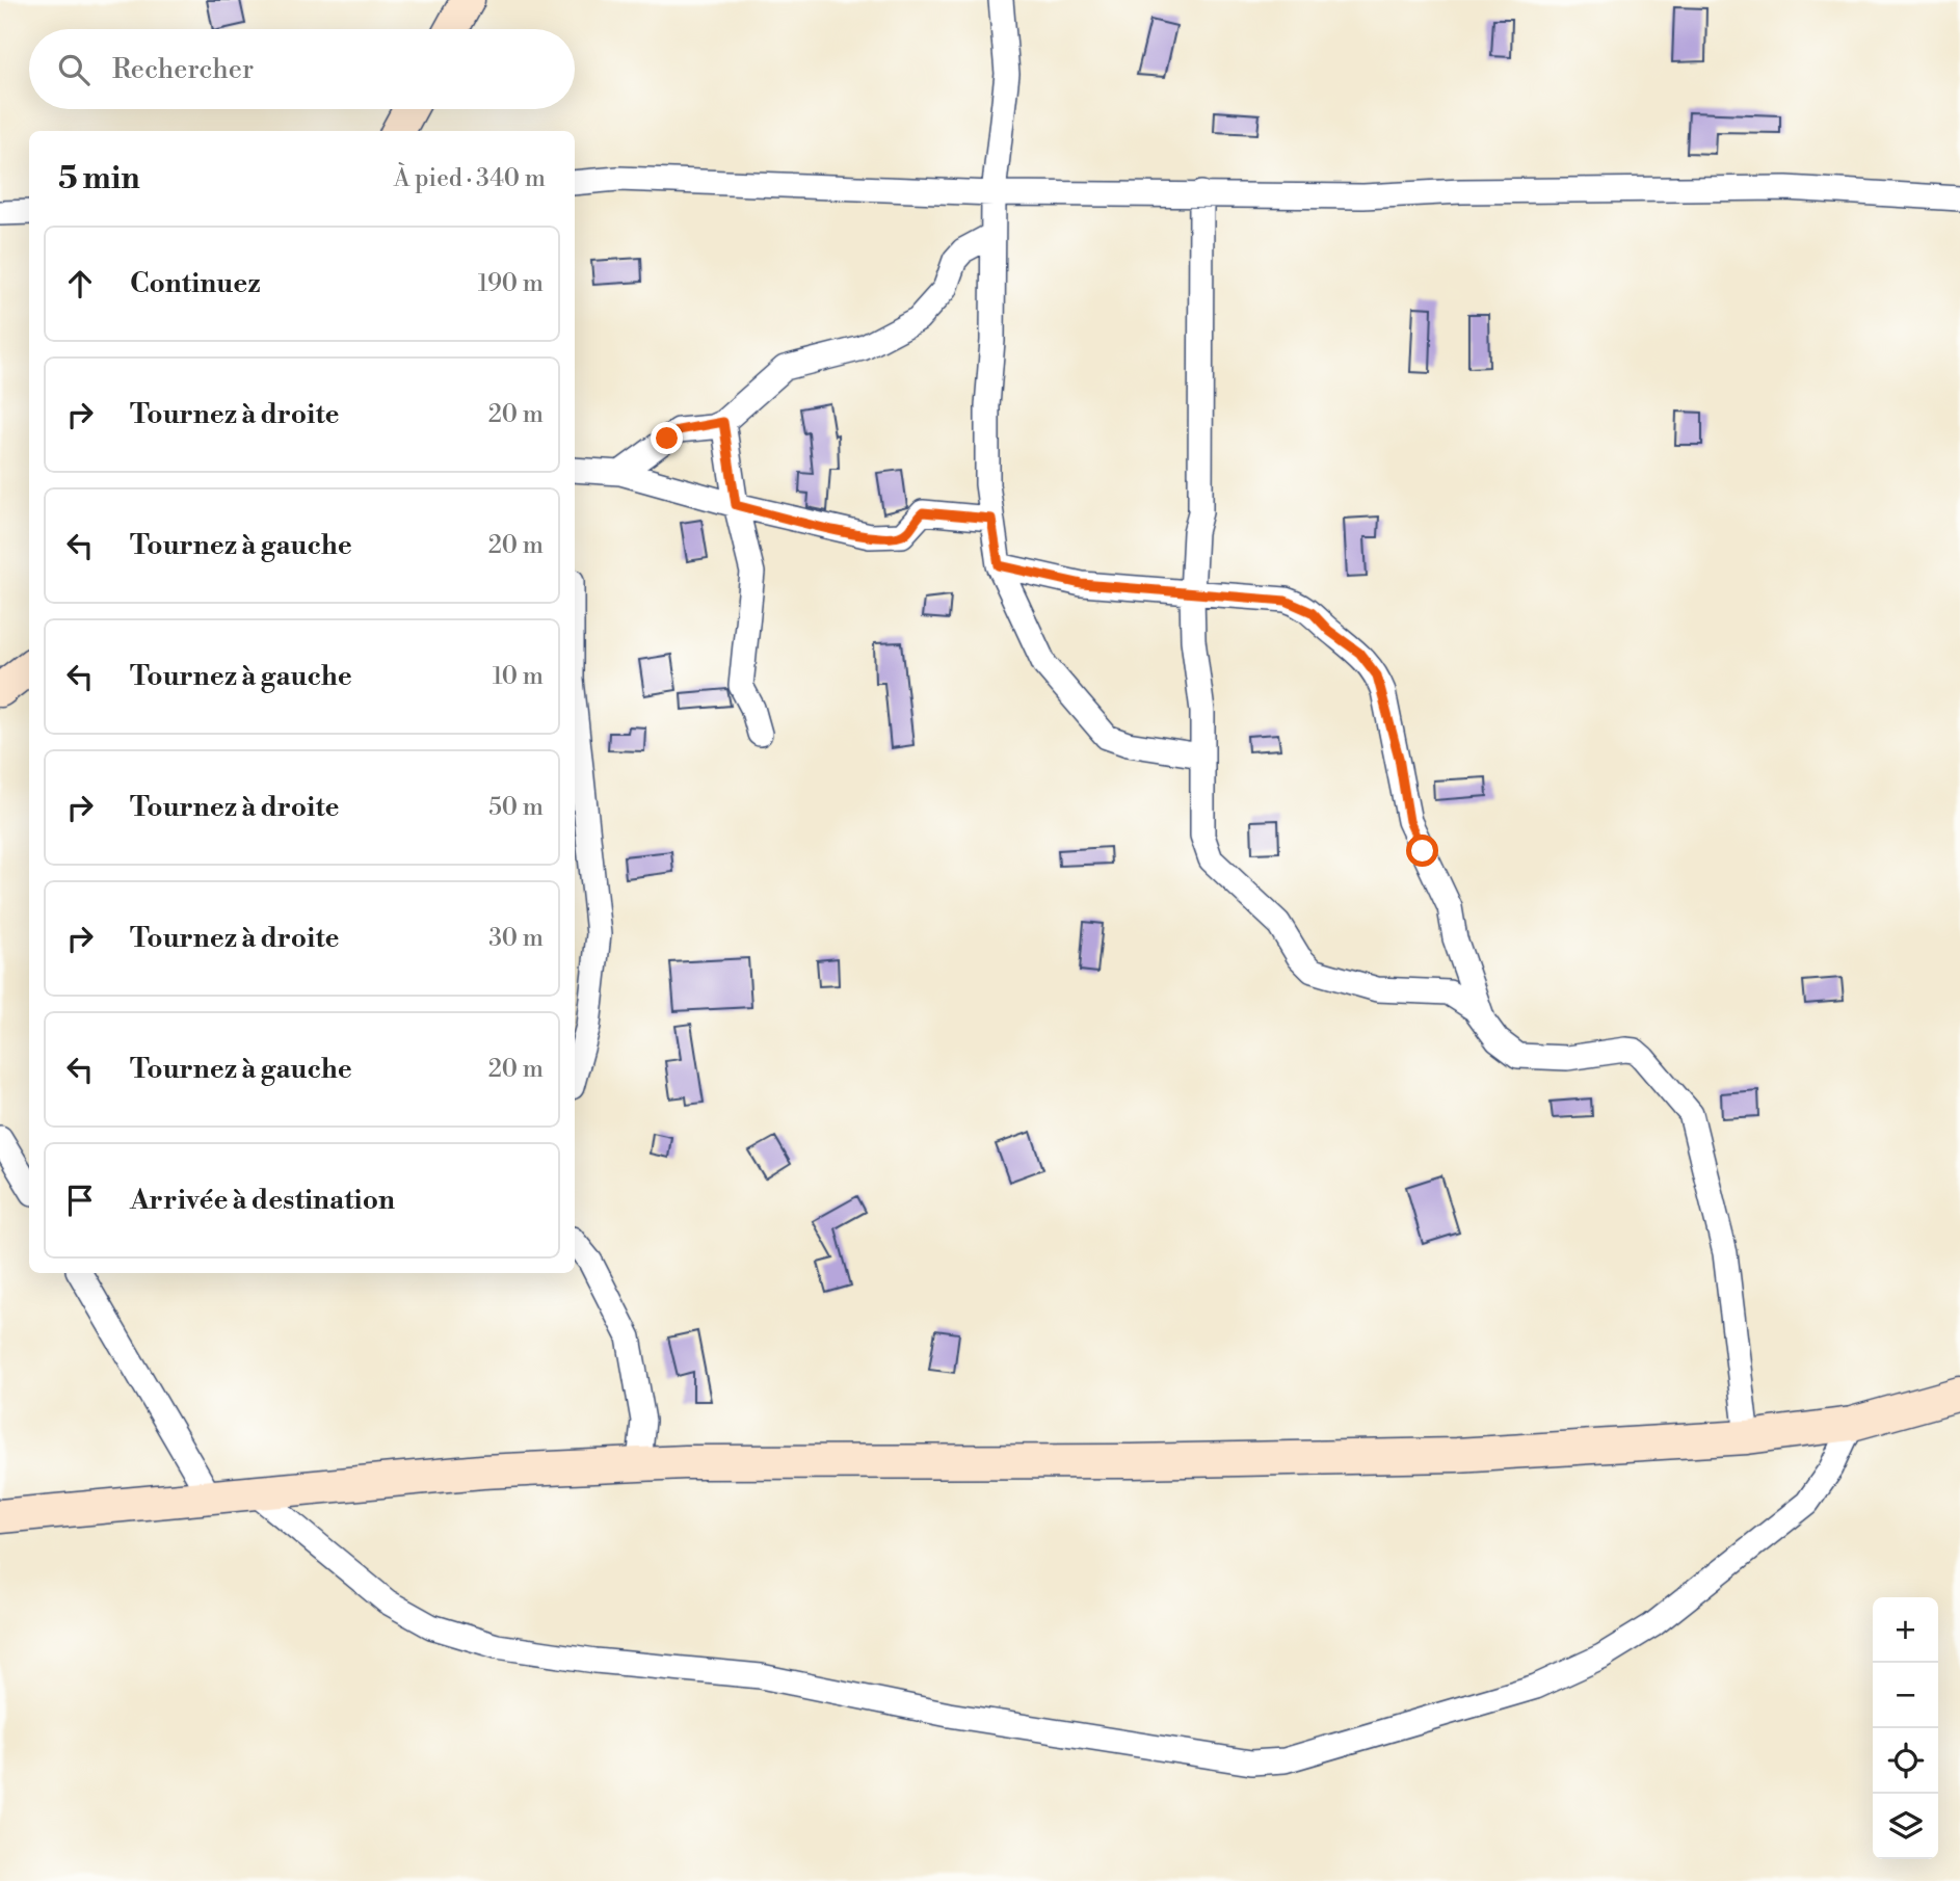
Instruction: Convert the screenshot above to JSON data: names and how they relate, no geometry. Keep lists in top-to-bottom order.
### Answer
{
  "page": {
    "search": "Rechercher",
    "heading": ["5 min", "À pied · 340 m"],
    "list": [
      ["Continuez", "190 m"],
      ["Tournez à droite", "20 m"],
      ["Tournez à gauche", "20 m"],
      ["Tournez à gauche", "10 m"],
      ["Tournez à droite", "50 m"],
      ["Tournez à droite", "30 m"],
      ["Tournez à gauche", "20 m"],
      "Arrivée à destination"
    ],
    "map_buttons": ["+", "−"]
  }
}
